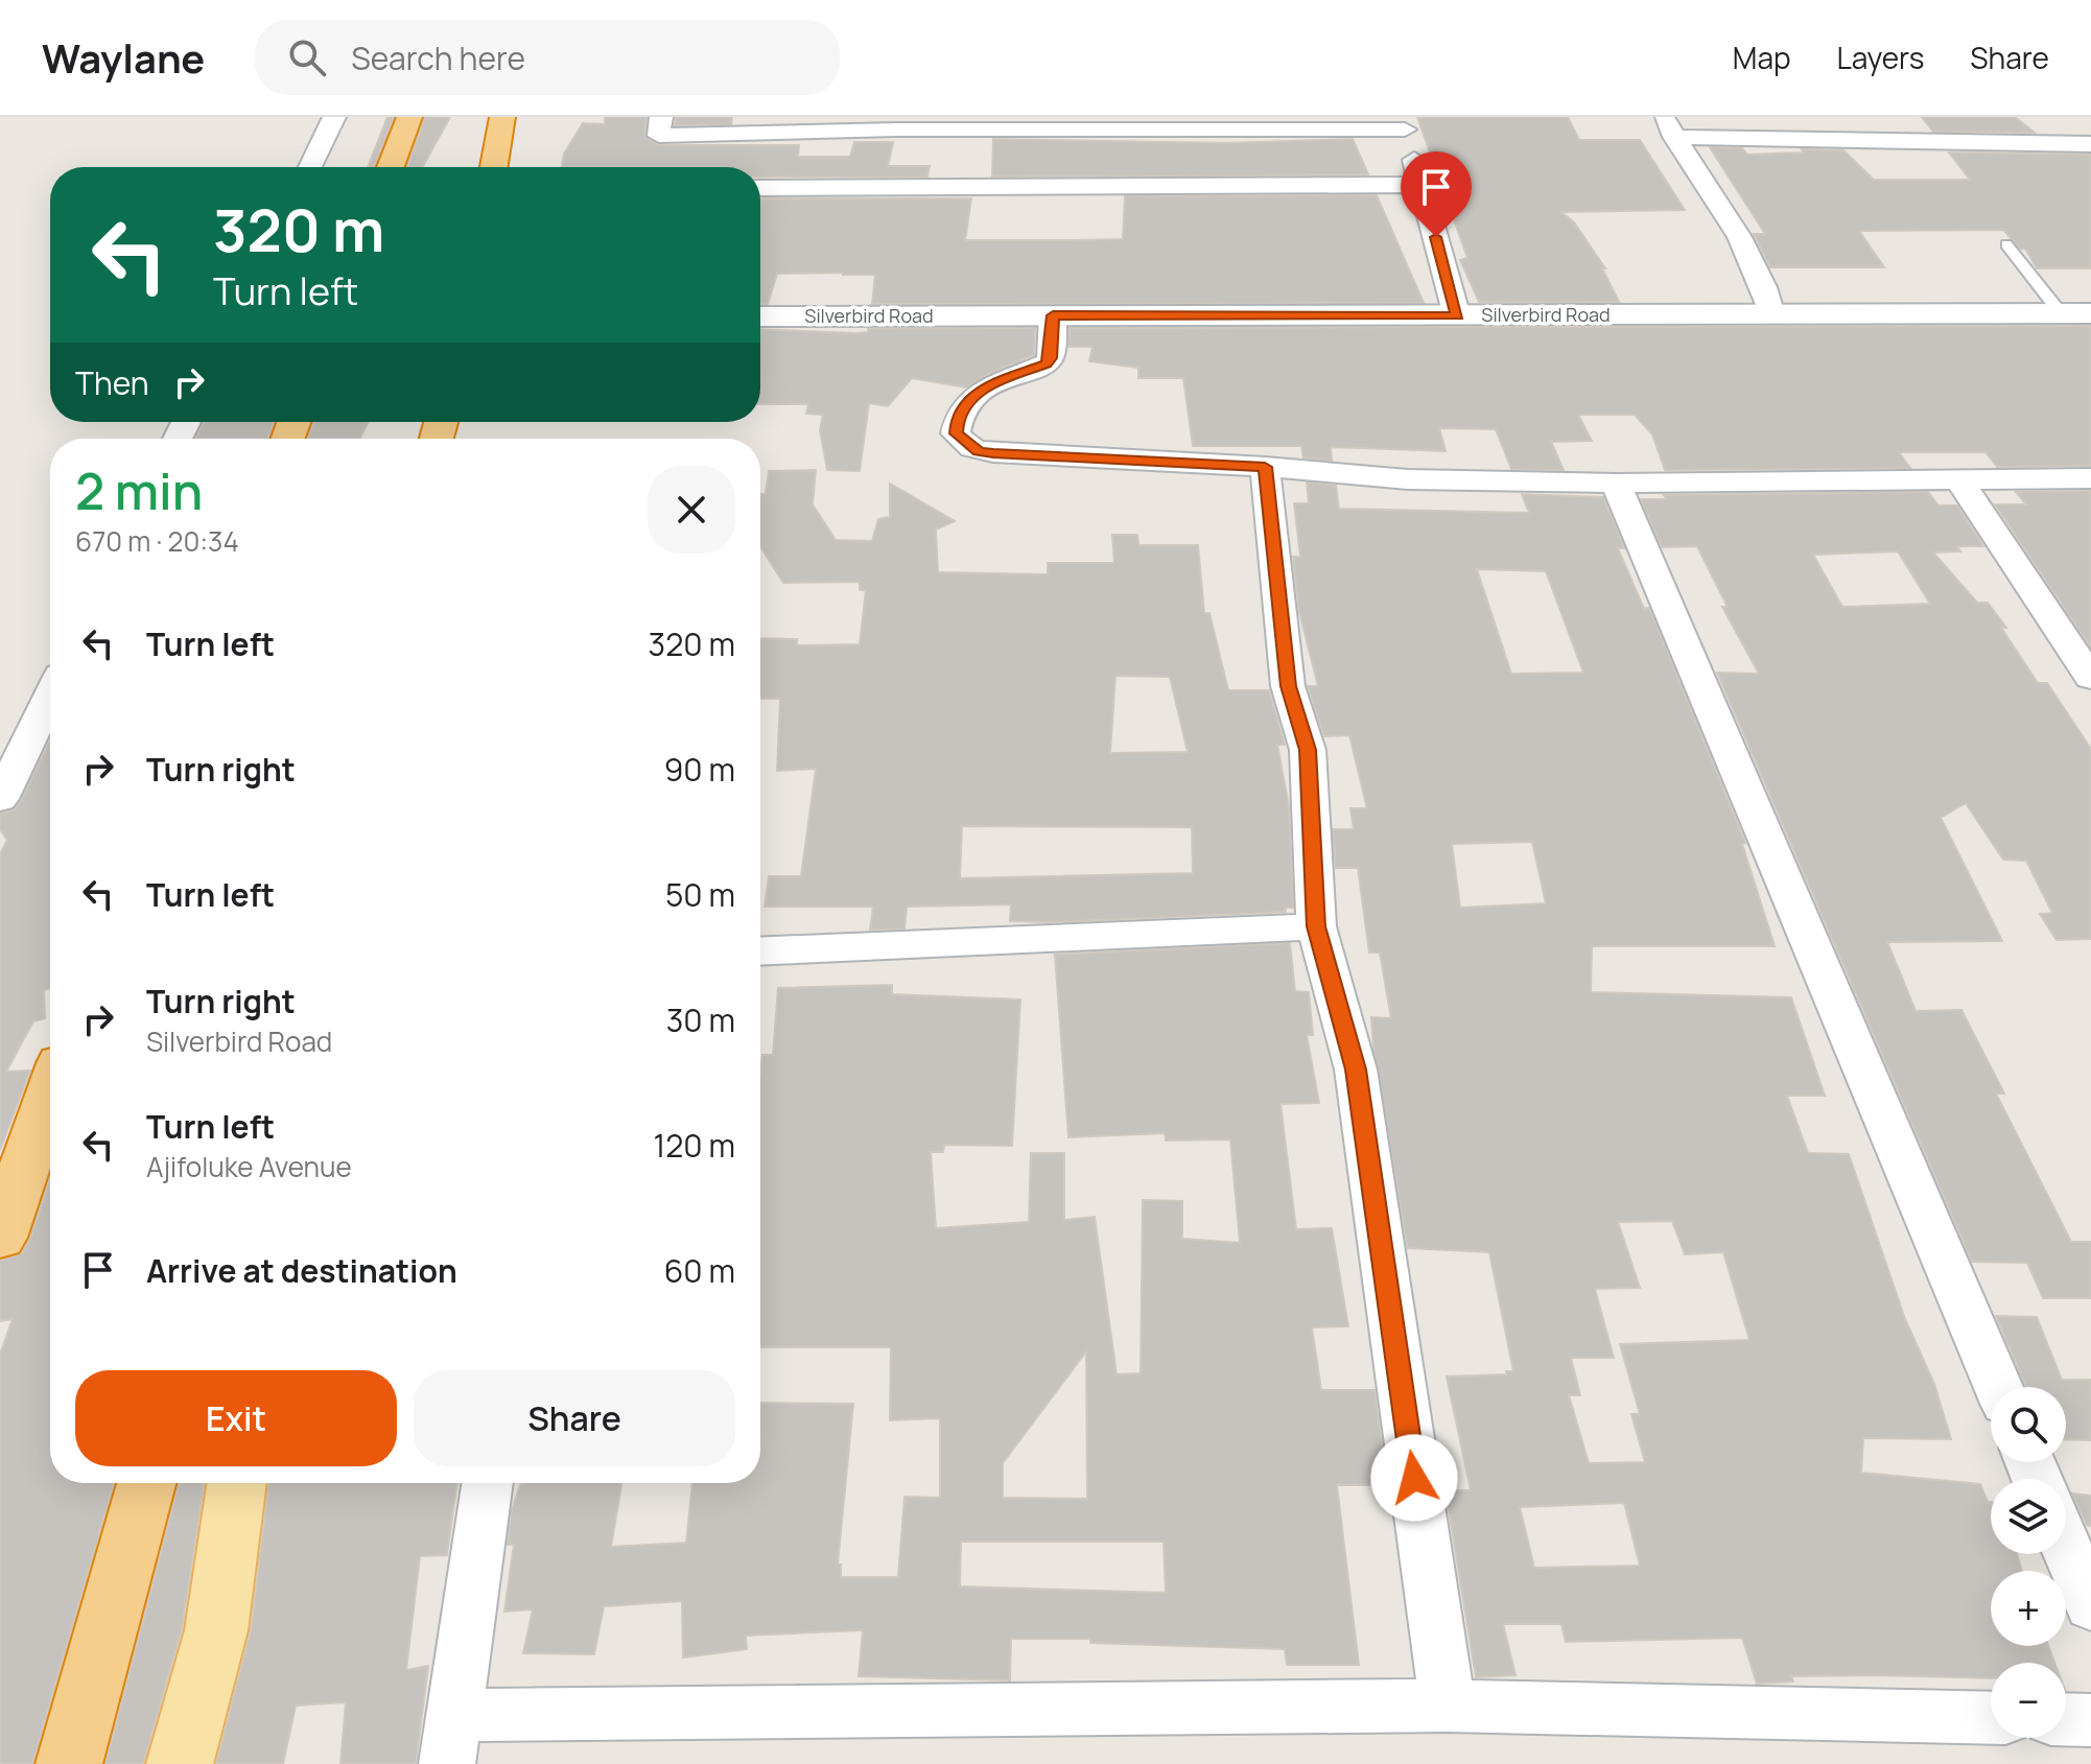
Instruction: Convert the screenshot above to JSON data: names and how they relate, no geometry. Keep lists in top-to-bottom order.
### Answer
{
  "streets": {
    "street": ["Silverbird Road"]
  },
  "page": {
    "header": "Waylane",
    "search": "Search here",
    "nav": ["Map", "Layers", "Share"],
    "turn": ["320 m", "Turn left"],
    "then": "Then",
    "heading": ["2 min", "670 m · 20:34"],
    "list": [
      {
        "name": "Turn left",
        "value": "320 m"
      },
      {
        "name": "Turn right",
        "value": "90 m"
      },
      {
        "name": "Turn left",
        "value": "50 m"
      },
      {
        "name": "Turn right",
        "note": "Silverbird Road",
        "value": "30 m"
      },
      {
        "name": "Turn left",
        "note": "Ajifoluke Avenue",
        "value": "120 m"
      },
      {
        "name": "Arrive at destination",
        "value": "60 m"
      }
    ],
    "buttons": ["Exit", "Share"],
    "map_buttons": ["+", "−"]
  }
}
